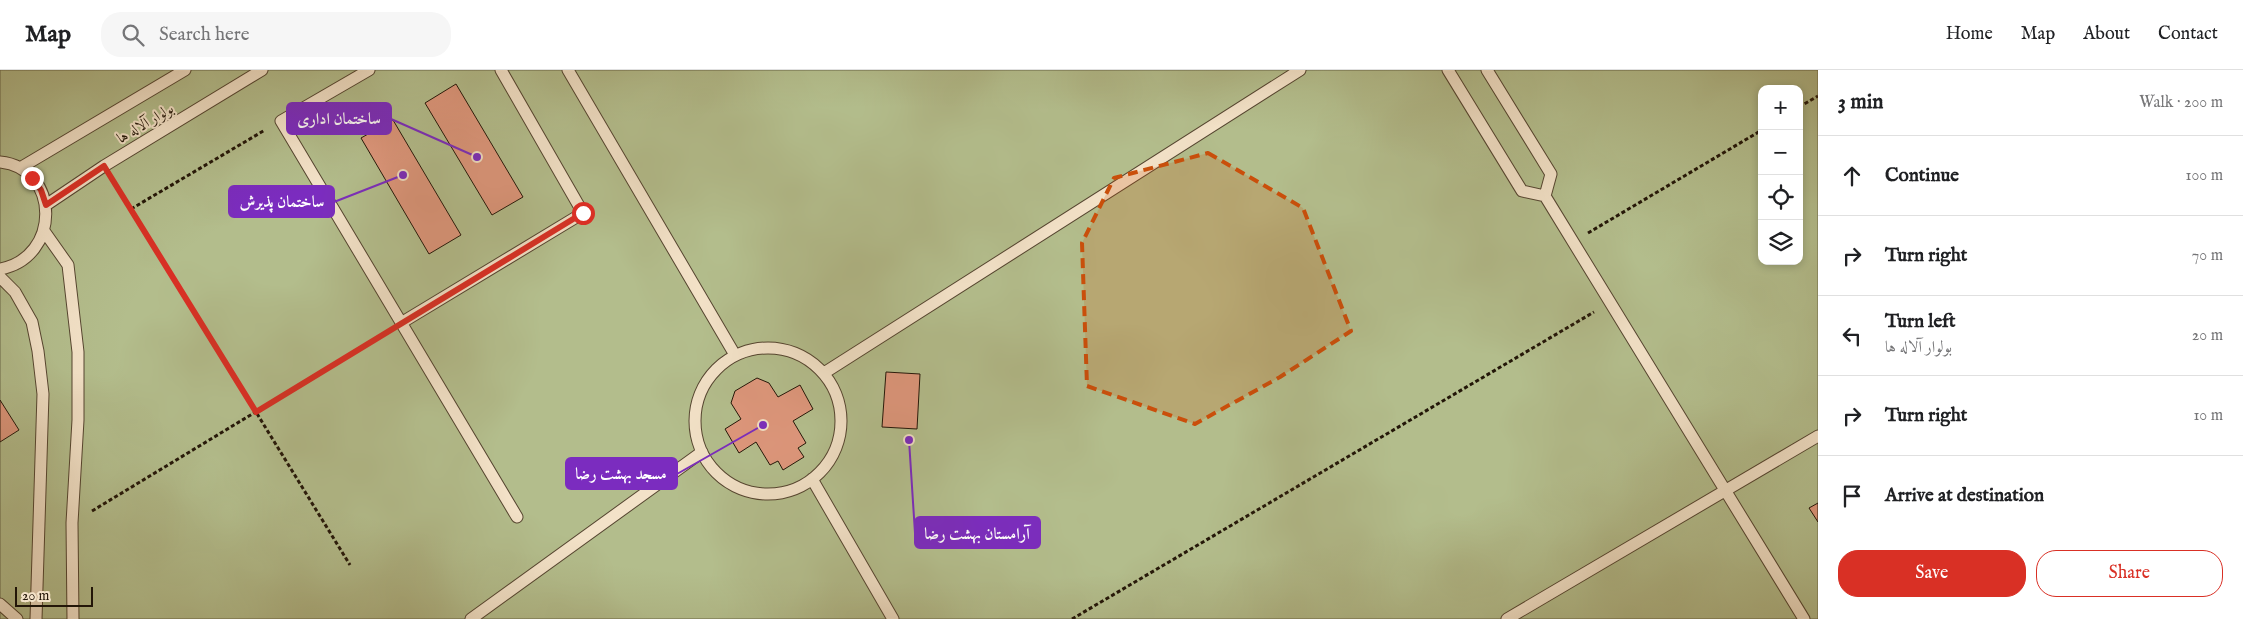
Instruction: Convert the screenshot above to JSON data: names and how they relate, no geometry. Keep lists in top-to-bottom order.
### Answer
{
  "streets": {
    "lane": ["بولوار آلاله ها"]
  },
  "places": [
    "ساختمان اداری",
    "ساختمان پذیرش",
    "مسجد بهشت رضا",
    "آرامستان بهشت رضا"
  ],
  "scale_bar": "20 m",
  "page": {
    "header": "Map",
    "search": "Search here",
    "nav": [
      "Home",
      "Map",
      "About",
      "Contact"
    ],
    "heading": ["3 min", "Walk · 200 m"],
    "map_buttons": ["+", "−"],
    "list": [
      ["Continue", "100 m"],
      ["Turn right", "70 m"],
      ["Turn left", "بولوار آلاله ها", "20 m"],
      ["Turn right", "10 m"],
      "Arrive at destination"
    ],
    "buttons": ["Save", "Share"],
    "scale": "20 m"
  }
}
